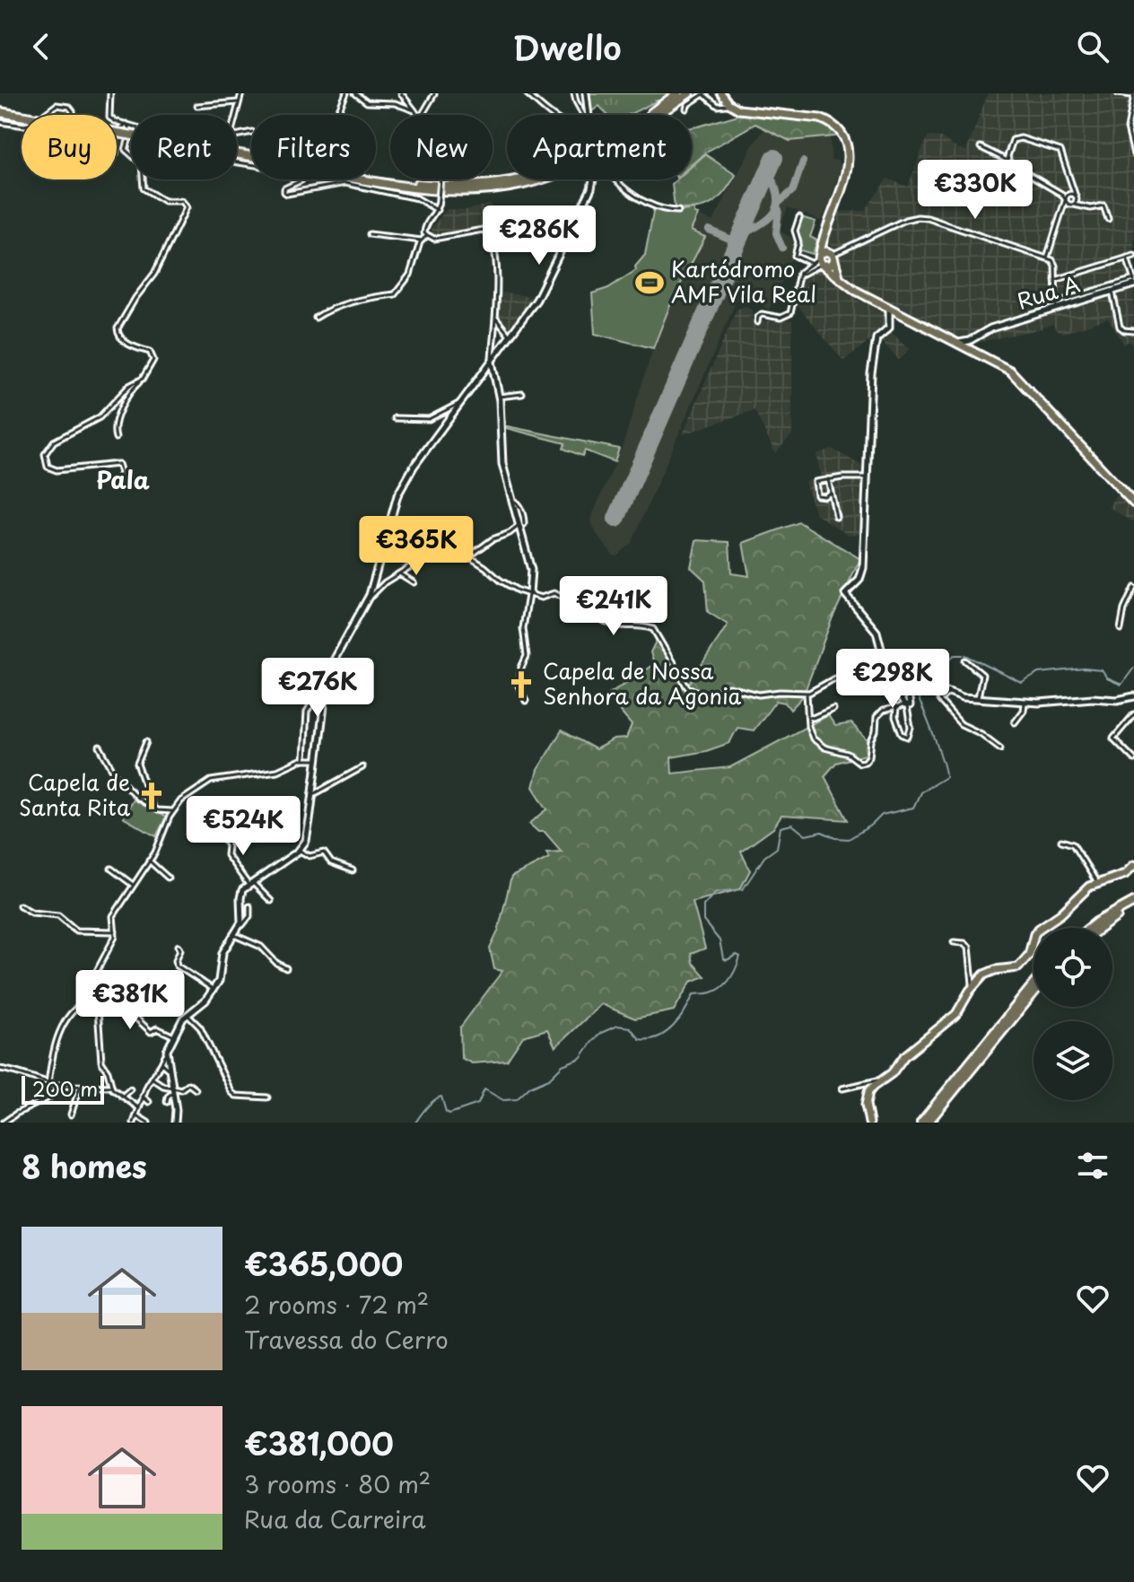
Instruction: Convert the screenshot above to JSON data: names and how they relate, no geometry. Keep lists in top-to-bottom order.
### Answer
{
  "streets": {
    "main road": ["Rua A"]
  },
  "districts": ["Pala"],
  "places": {
    "sports": ["Kartódromo AMF Vila Real"],
    "church": ["Capela de Nossa Senhora da Agonia", "Capela de Santa Rita"]
  },
  "scale_bar": "200 m",
  "page": {
    "header": "Dwello",
    "chip": [
      "Buy",
      "Rent",
      "Filters",
      "New",
      "Apartment"
    ],
    "price": [
      "€330K",
      "€286K",
      "€365K",
      "€241K",
      "€298K",
      "€276K",
      "€524K",
      "€381K"
    ],
    "scale": "200 m",
    "heading": "8 homes",
    "list": [
      {
        "name": "€365,000",
        "note": "2 rooms · 72 m² · Travessa do Cerro"
      },
      {
        "name": "€381,000",
        "note": "3 rooms · 80 m² · Rua da Carreira"
      }
    ]
  }
}
